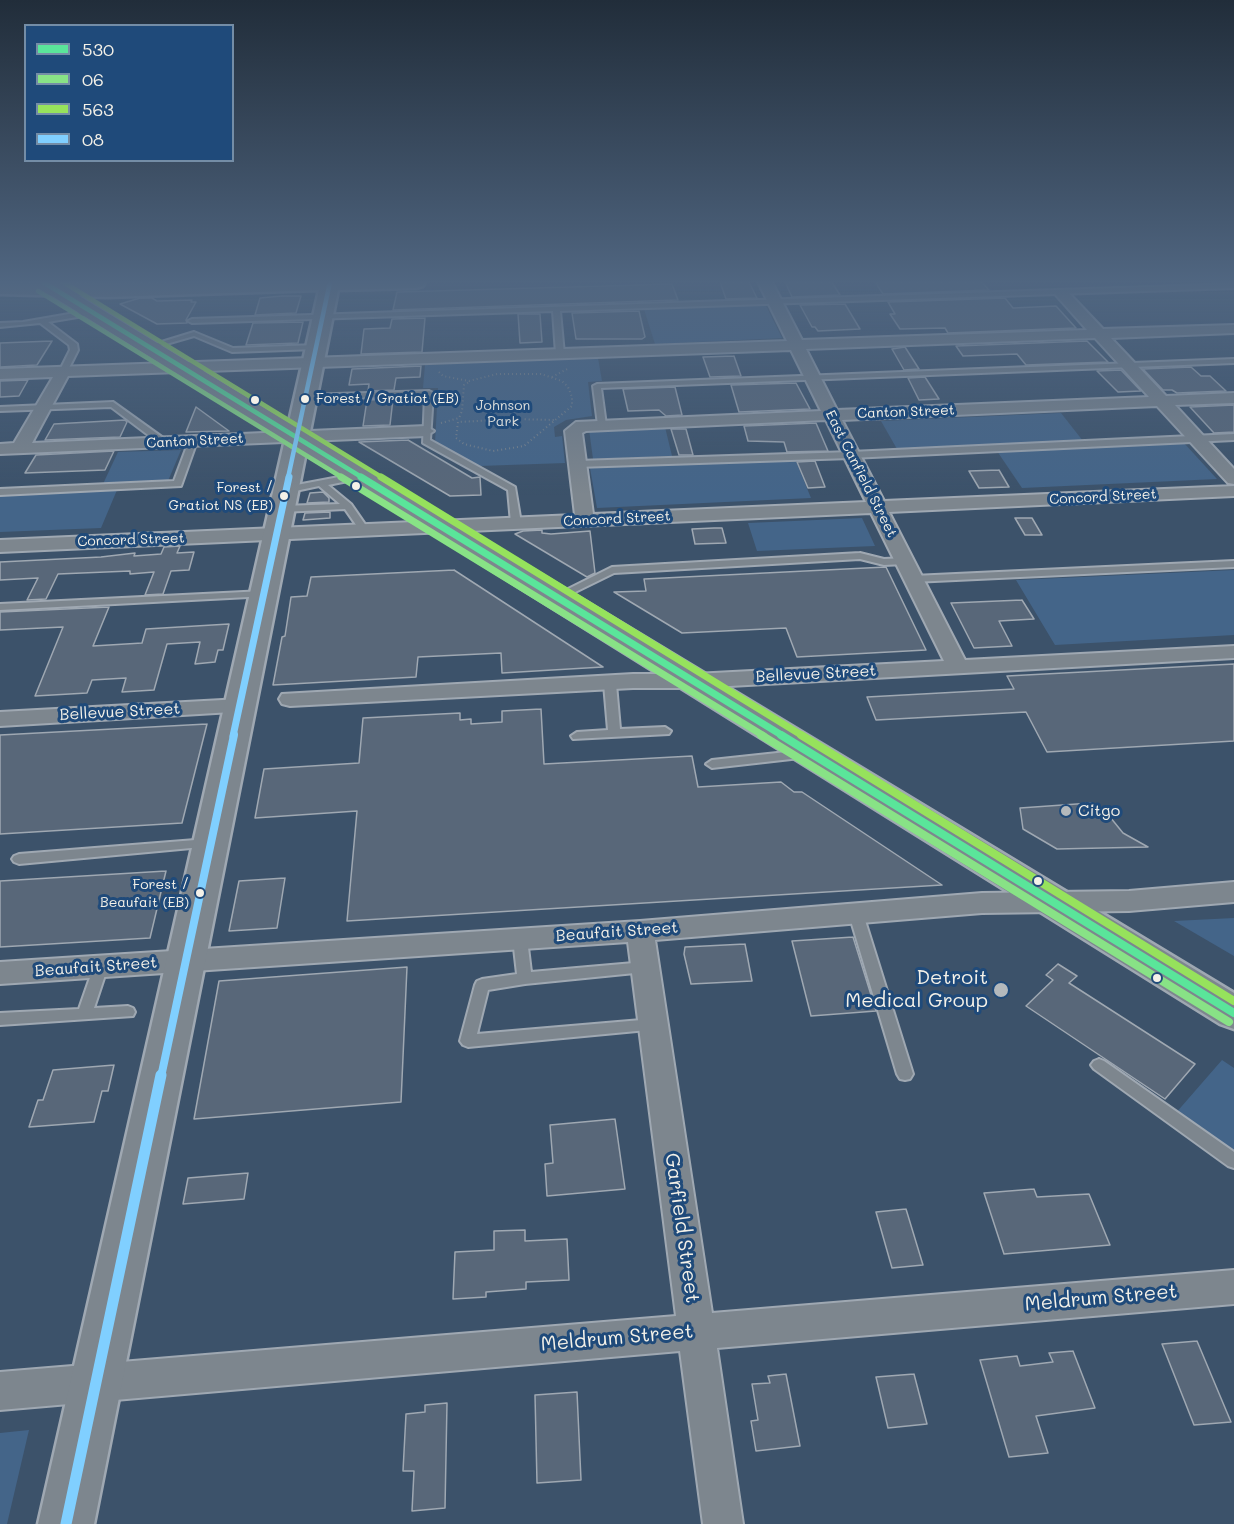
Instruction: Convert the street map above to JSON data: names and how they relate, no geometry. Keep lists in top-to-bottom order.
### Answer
{
  "streets": {
    "street": [
      "Canton Street",
      "East Canfield Street",
      "Concord Street",
      "Bellevue Street",
      "Beaufait Street",
      "Garfield Street",
      "Meldrum Street"
    ]
  },
  "crossings": [
    ["Canton Street", "East Canfield Street"],
    ["East Canfield Street", "Concord Street"],
    ["East Canfield Street", "Bellevue Street"],
    ["Beaufait Street", "Garfield Street"],
    ["Garfield Street", "Meldrum Street"]
  ],
  "parks": ["Johnson Park"],
  "places": [
    "Forest / Gratiot (EB)",
    "Forest / Gratiot NS (EB)",
    "Citgo",
    "Forest / Beaufait (EB)",
    "Detroit Medical Group"
  ],
  "lines": [
    "transit line 530",
    "transit line 06",
    "transit line 563",
    "transit line 08"
  ],
  "legend": [
    "530",
    "06",
    "563",
    "08"
  ]
}
